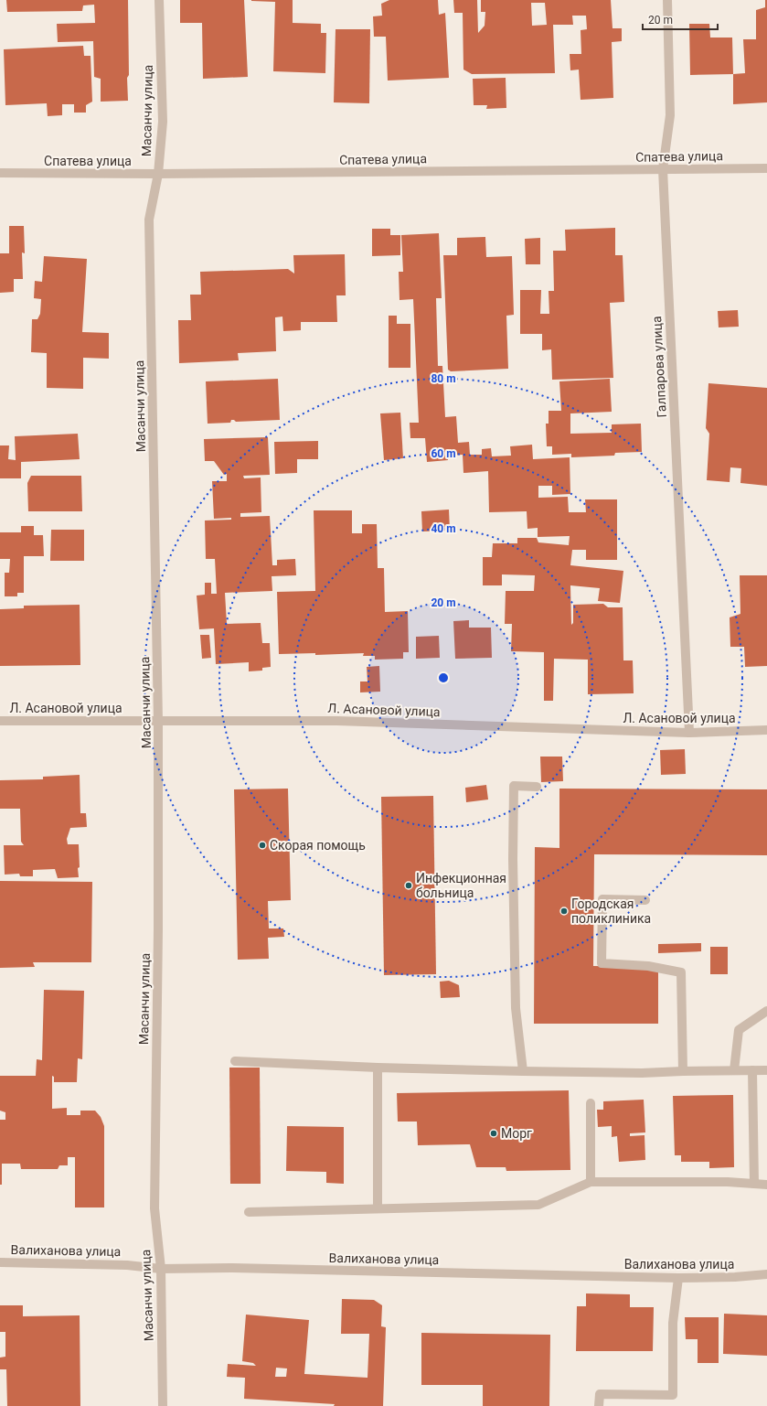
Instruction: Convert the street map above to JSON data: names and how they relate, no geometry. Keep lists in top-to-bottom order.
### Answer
{
  "streets": {
    "street": [
      "Масанчи улица",
      "Спатева улица",
      "Галпарова улица",
      "Л. Асановой улица",
      "Валиханова улица"
    ]
  },
  "crossings": [
    ["Масанчи улица", "Спатева улица"],
    ["Масанчи улица", "Л. Асановой улица"],
    ["Масанчи улица", "Валиханова улица"],
    ["Спатева улица", "Галпарова улица"],
    ["Галпарова улица", "Л. Асановой улица"]
  ],
  "places": [
    "Скорая помощь",
    "Инфекционная больница",
    "Городская поликлиника",
    "Морг"
  ],
  "scale_bar": "20 m",
  "rings": [
    "80 m",
    "60 m",
    "40 m",
    "20 m"
  ]
}
